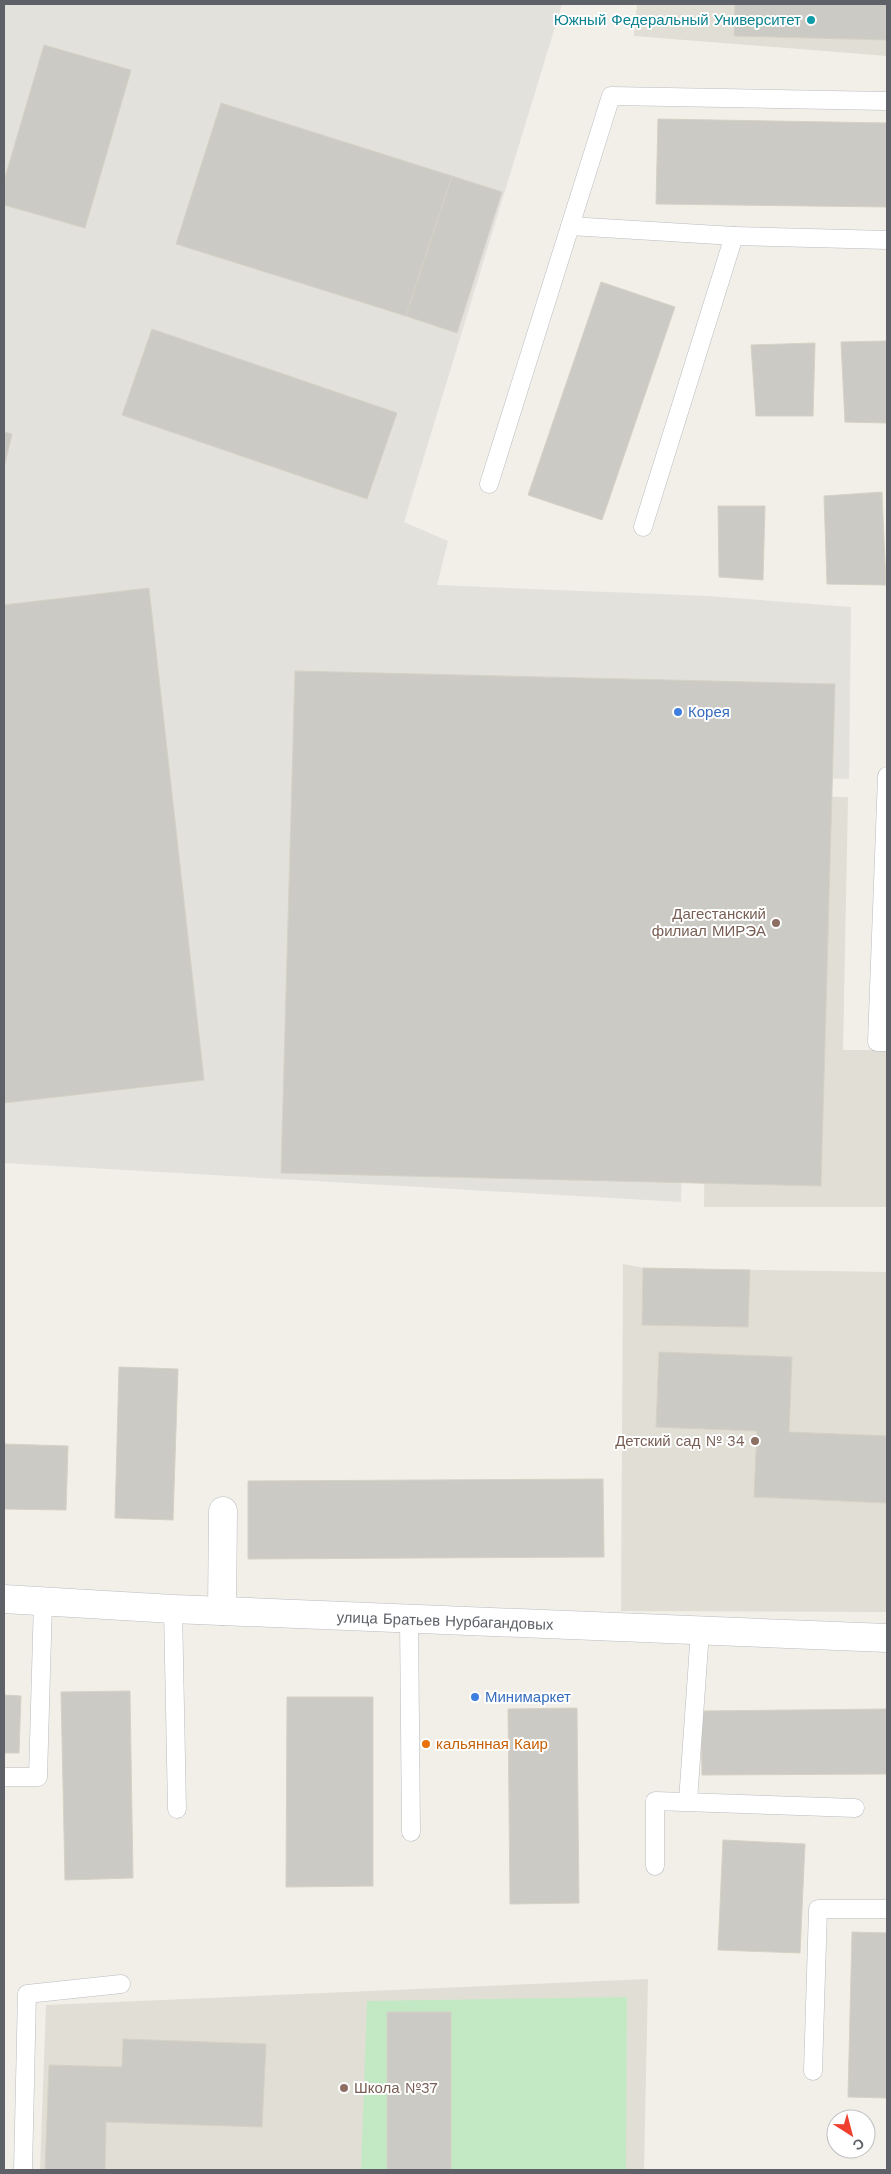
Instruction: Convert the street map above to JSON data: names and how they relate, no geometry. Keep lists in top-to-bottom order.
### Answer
{
  "streets": {
    "street": ["улица Братьев Нурбагандовых"]
  },
  "places": [
    "Южный Федеральный Университет",
    "Корея",
    "Дагестанский филиал МИРЭА",
    "Детский сад № 34",
    "Минимаркет",
    "кальянная Каир",
    "Школа №37"
  ],
  "north": "bottom right"
}
